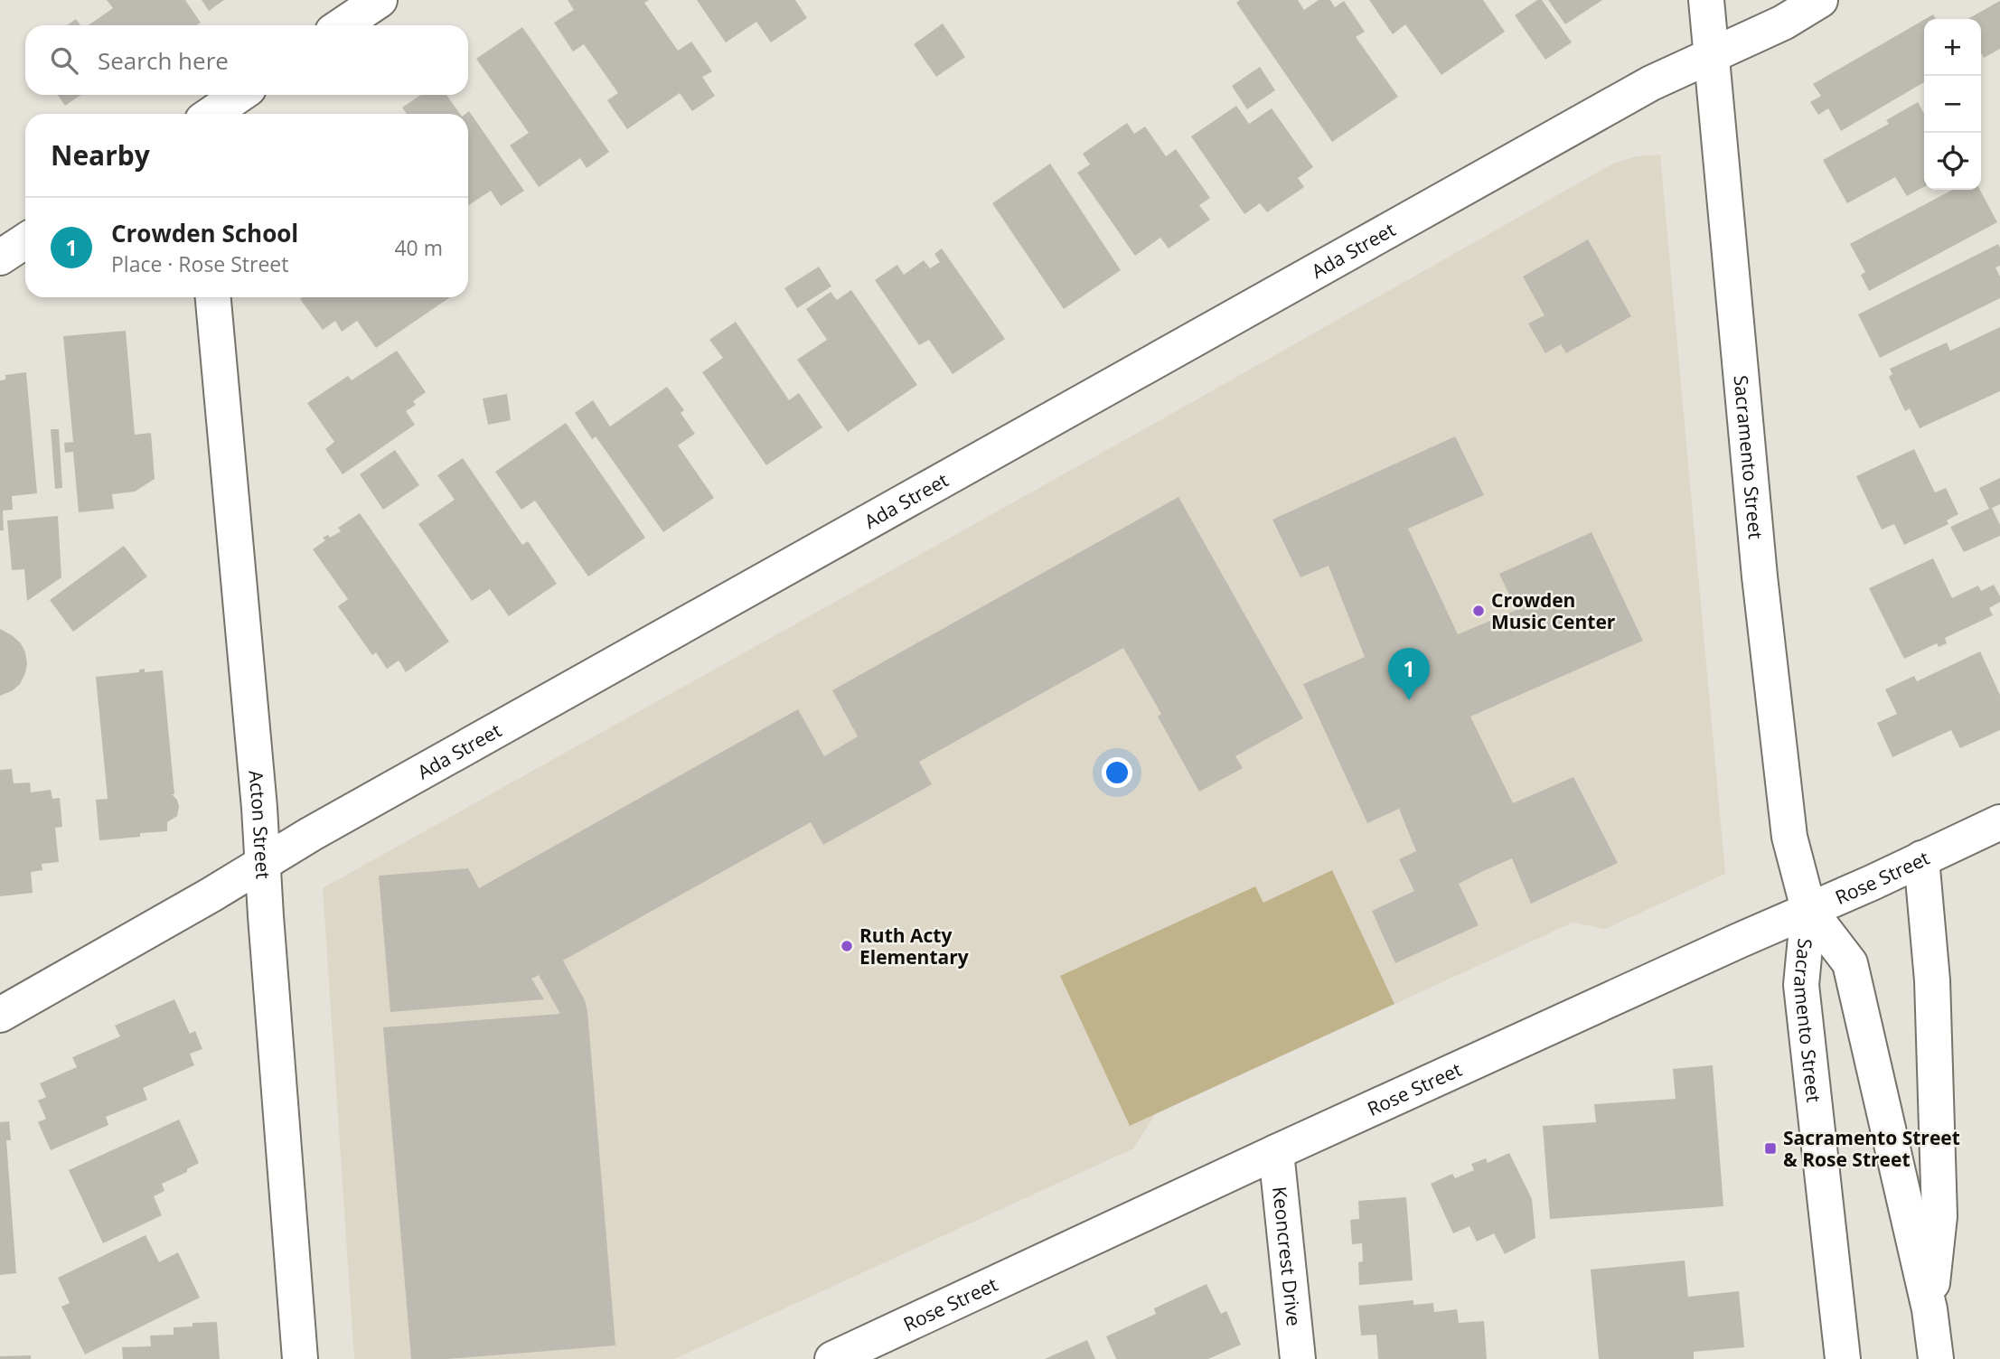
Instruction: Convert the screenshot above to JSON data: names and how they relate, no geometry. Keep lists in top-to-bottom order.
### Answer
{
  "streets": {
    "street": [
      "Ada Street",
      "Sacramento Street",
      "Acton Street",
      "Rose Street",
      "Keoncrest Drive"
    ]
  },
  "crossings": [
    ["Ada Street", "Sacramento Street"],
    ["Ada Street", "Acton Street"],
    ["Sacramento Street", "Rose Street"],
    ["Rose Street", "Keoncrest Drive"]
  ],
  "places": {
    "other": ["Crowden Music Center", "Ruth Acty Elementary"],
    "transit": ["Sacramento Street & Rose Street"]
  },
  "page": {
    "map_buttons": ["+", "−"],
    "search": "Search here",
    "heading": "Nearby",
    "list": [
      {
        "mark": "1",
        "name": "Crowden School",
        "note": "Place · Rose Street",
        "value": "40 m"
      }
    ],
    "pins": "1"
  }
}
